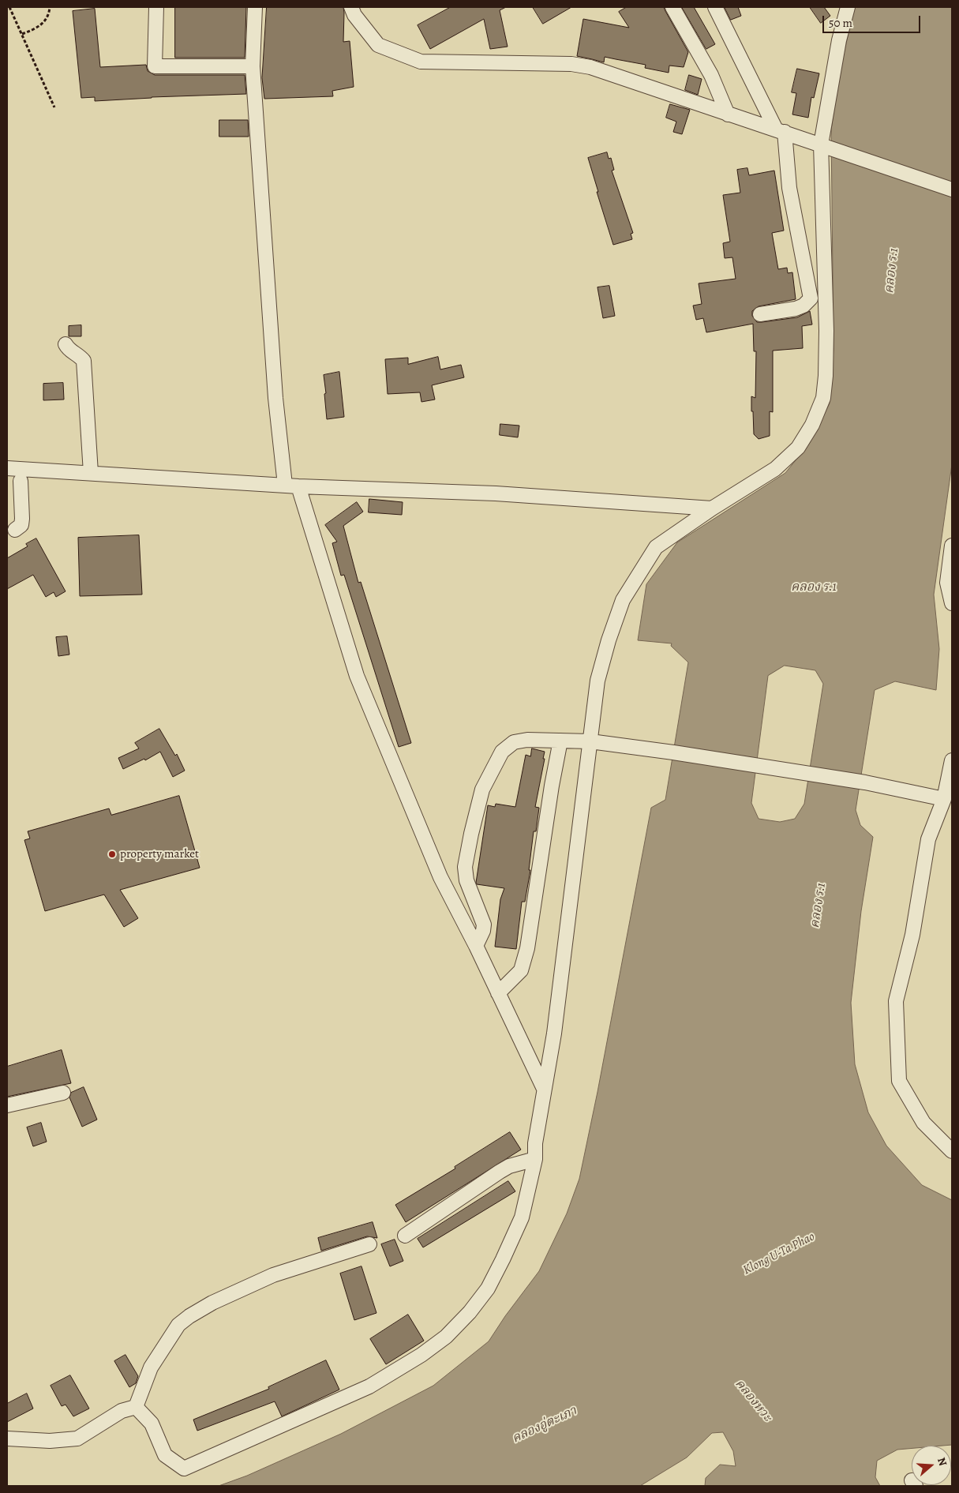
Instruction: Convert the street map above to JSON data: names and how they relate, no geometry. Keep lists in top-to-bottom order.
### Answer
{
  "water": [
    "คลอง ร.1",
    "Klong U-Ta Phao",
    "คลองหวะ",
    "คลองอู่ตะเภา"
  ],
  "places": ["property market"],
  "scale_bar": "50 m",
  "north": "right"
}
